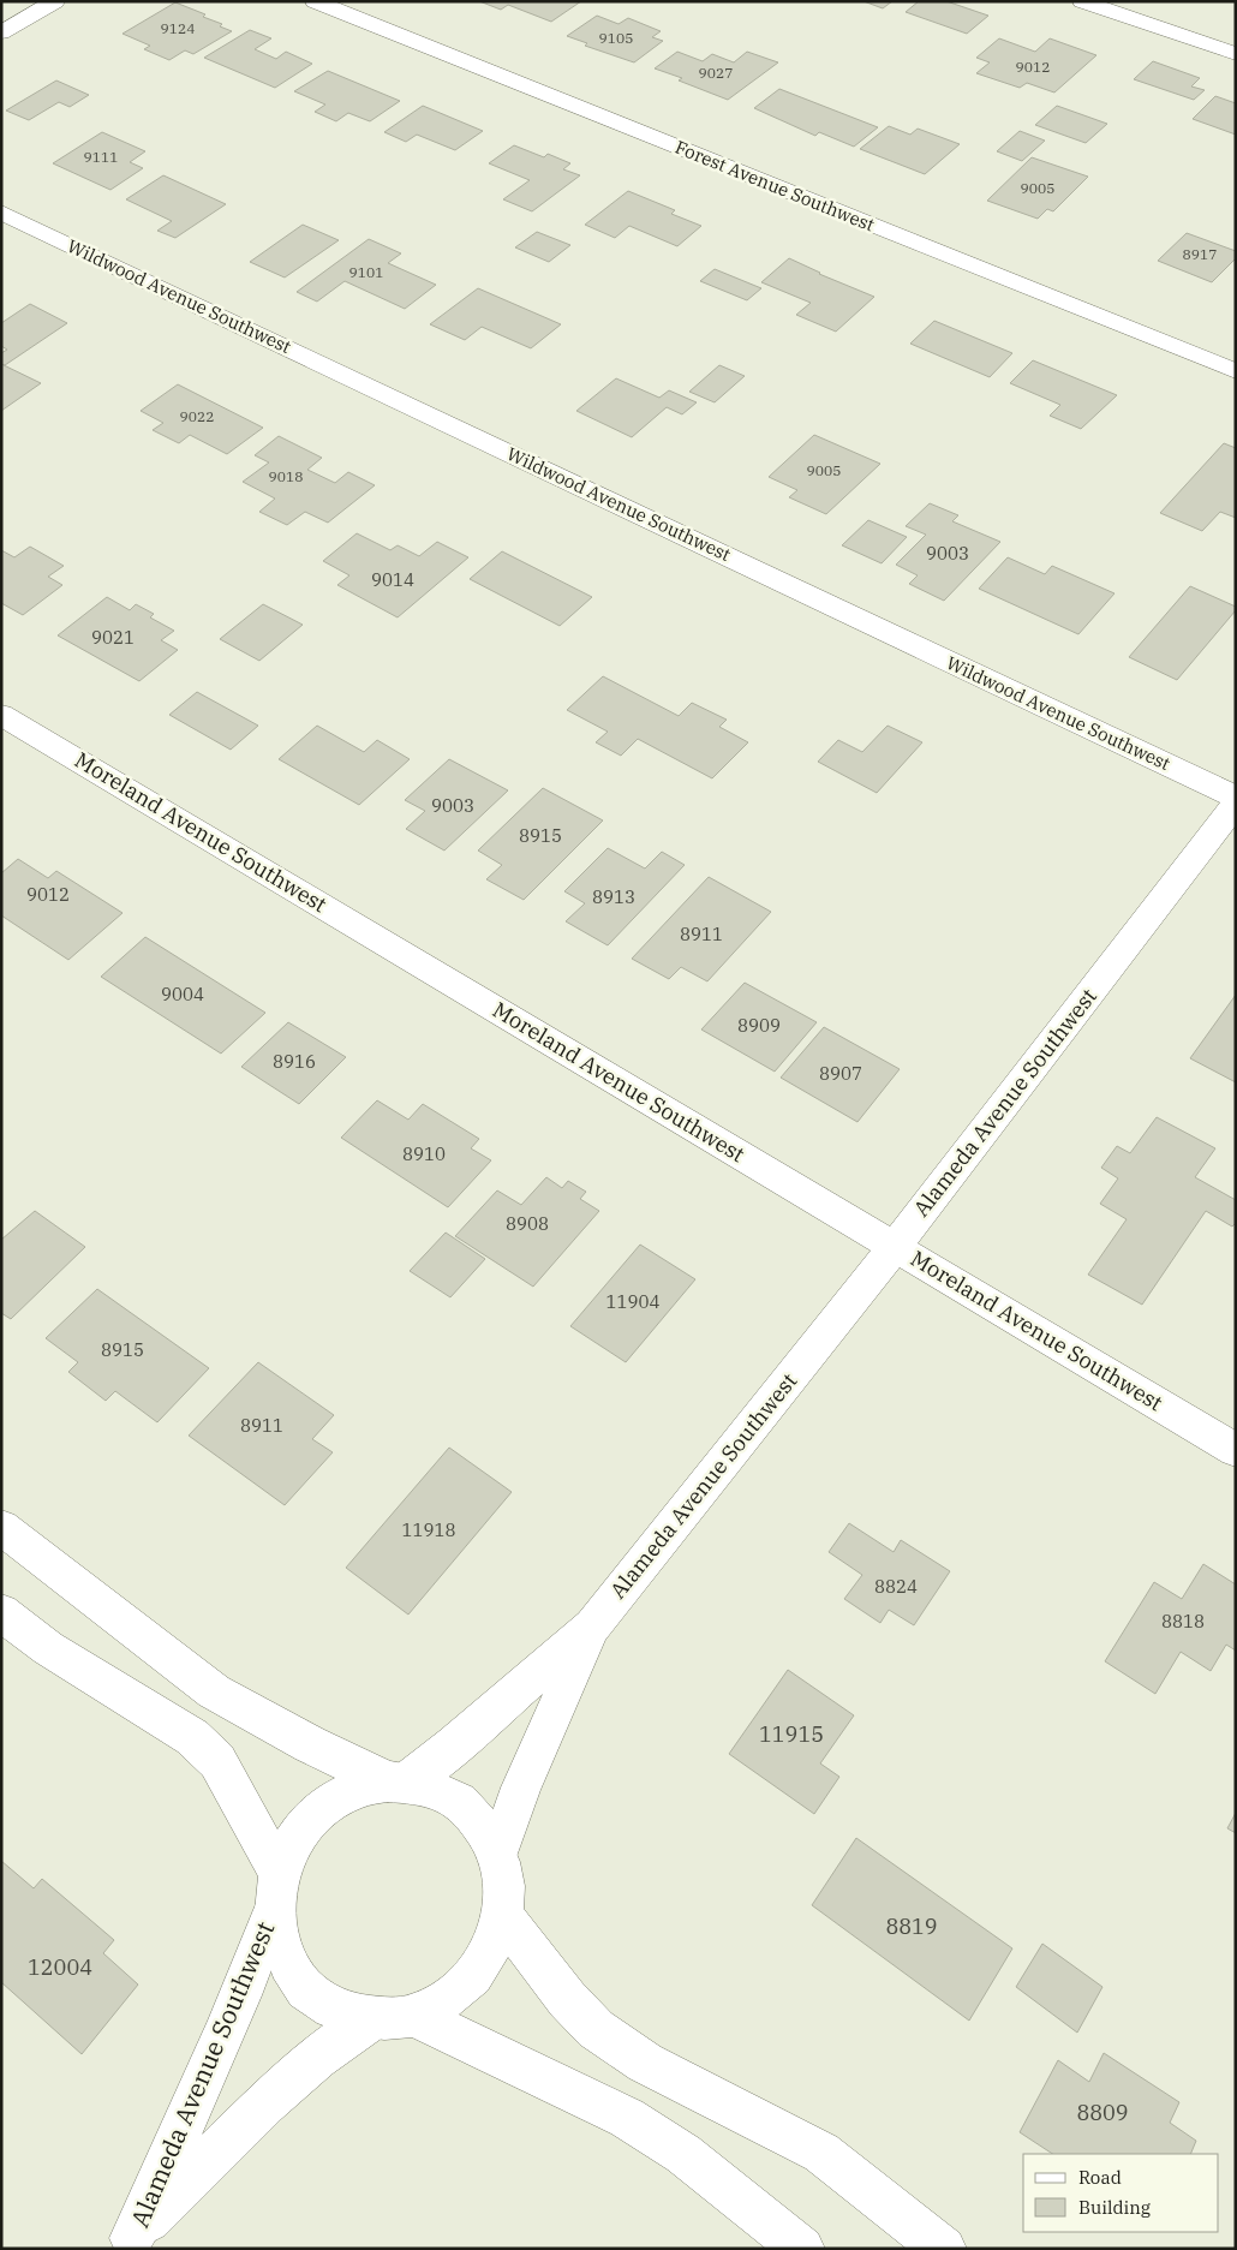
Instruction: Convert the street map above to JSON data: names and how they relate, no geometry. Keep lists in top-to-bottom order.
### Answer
{
  "streets": {
    "street": [
      "Forest Avenue Southwest",
      "Wildwood Avenue Southwest",
      "Moreland Avenue Southwest",
      "Alameda Avenue Southwest"
    ]
  },
  "crossings": [
    ["Moreland Avenue Southwest", "Alameda Avenue Southwest"]
  ],
  "house_numbers": [
    "9124",
    "9105",
    "9012",
    "9027",
    "9111",
    "9005",
    "8917",
    "9101",
    "9022",
    "9005",
    "9018",
    "9003",
    "9014",
    "9021",
    "9003",
    "8915",
    "9012",
    "8913",
    "8911",
    "9004",
    "8909",
    "8916",
    "8907",
    "8910",
    "8908",
    "11904",
    "8915",
    "8911",
    "11918",
    "8824",
    "8818",
    "11915",
    "8819",
    "12004",
    "8809"
  ],
  "legend": ["Road", "Building"]
}
